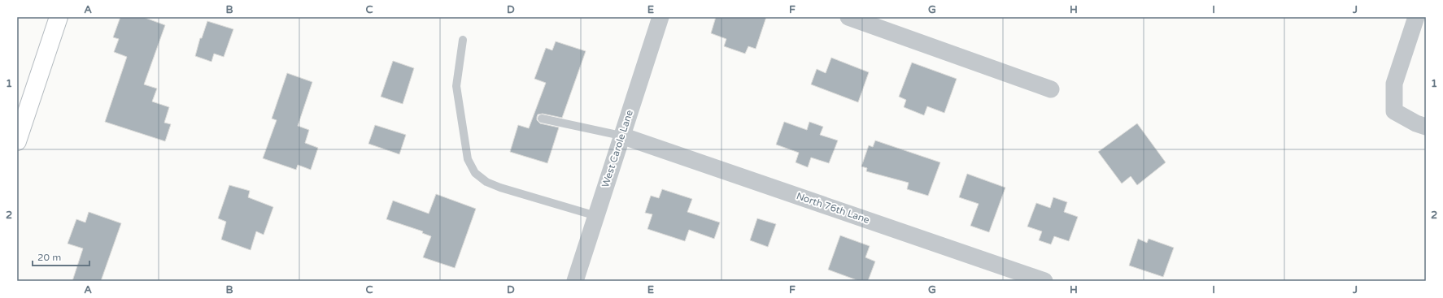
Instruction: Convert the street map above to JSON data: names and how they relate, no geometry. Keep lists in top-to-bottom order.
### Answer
{
  "streets": {
    "street": ["West Carole Lane", "North 76th Lane"]
  },
  "crossings": [
    ["West Carole Lane", "North 76th Lane"]
  ],
  "scale_bar": "20 m",
  "grid": {
    "columns": [
      "A",
      "B",
      "C",
      "D",
      "E",
      "F",
      "G",
      "H",
      "I",
      "J"
    ],
    "rows": ["1", "2"]
  }
}
